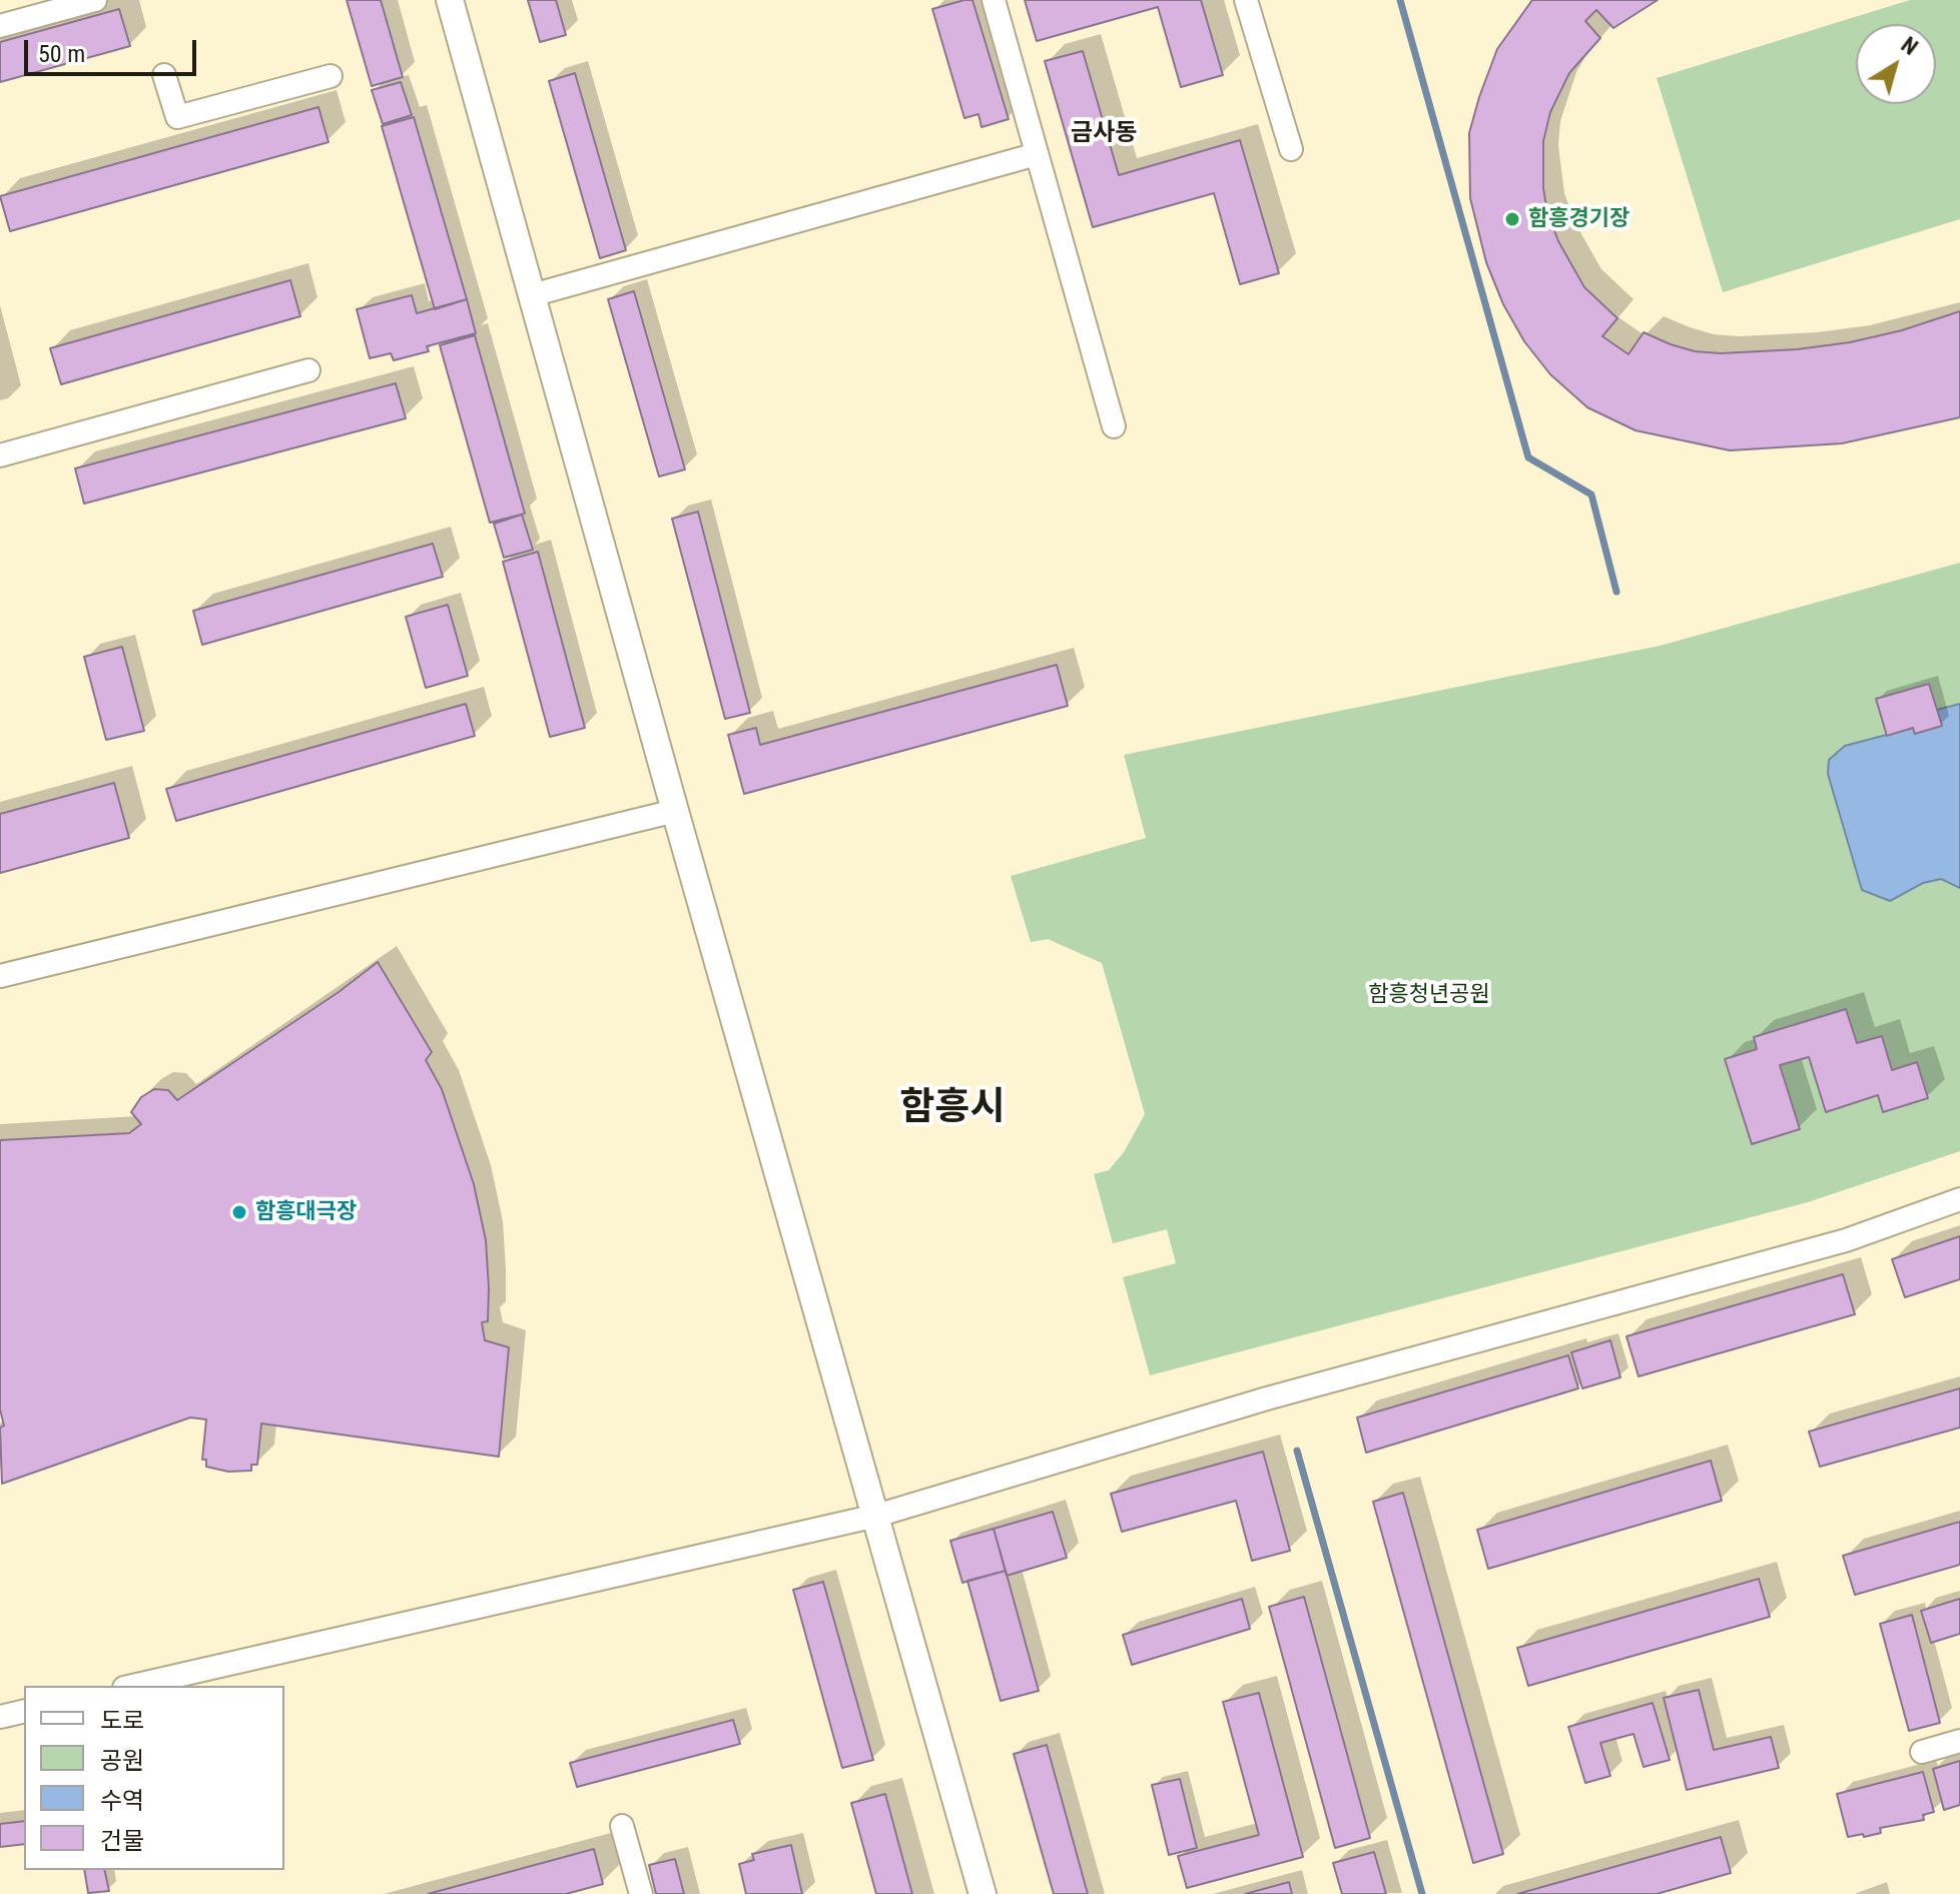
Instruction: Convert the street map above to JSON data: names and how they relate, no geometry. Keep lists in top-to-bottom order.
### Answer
{
  "districts": ["금사동", "함흥시"],
  "parks": ["함흥청년공원"],
  "places": ["함흥경기장", "함흥대극장"],
  "legend": [
    "도로",
    "공원",
    "수역",
    "건물"
  ],
  "scale_bar": "50 m",
  "north": "top right"
}
